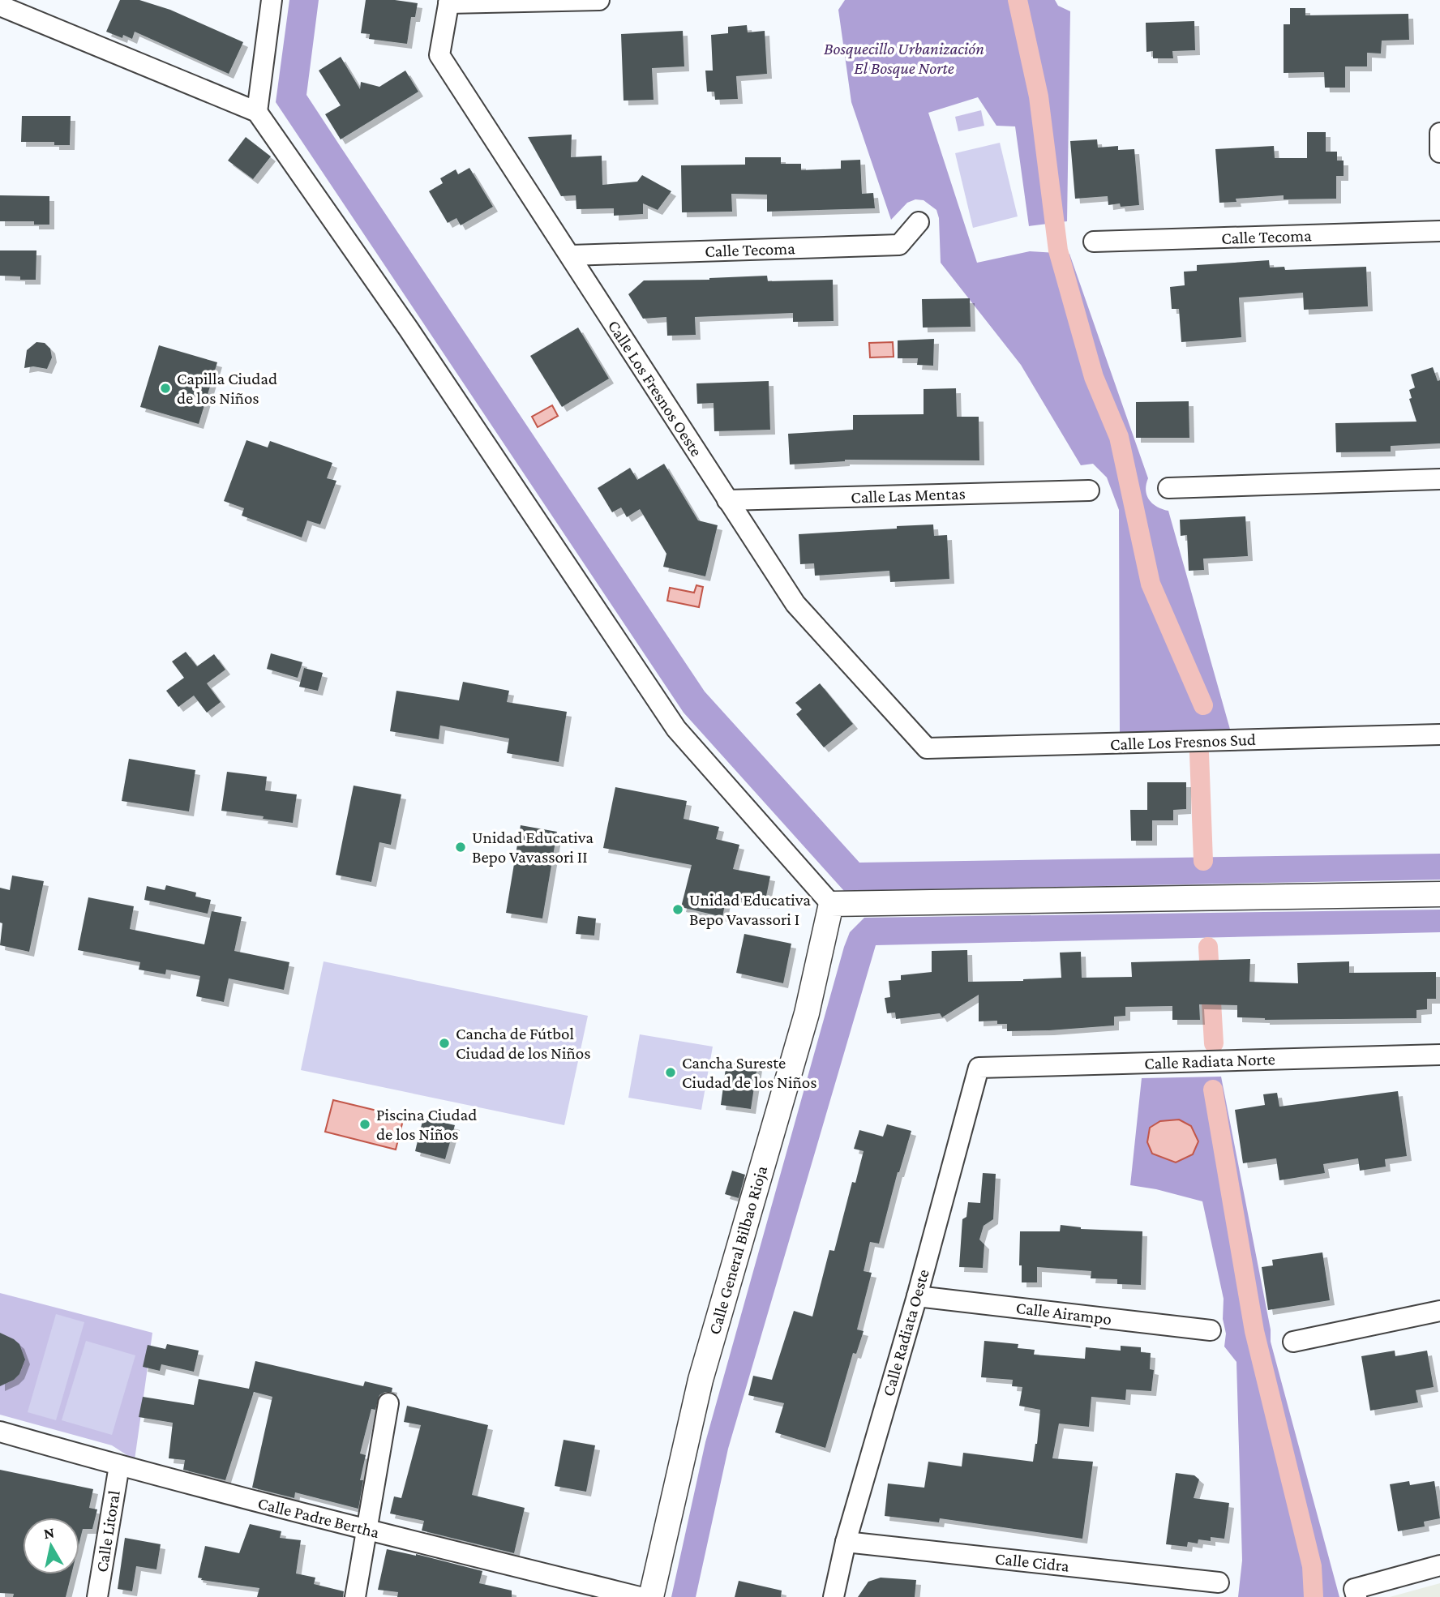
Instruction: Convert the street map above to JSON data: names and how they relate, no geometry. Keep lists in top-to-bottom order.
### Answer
{
  "streets": {
    "street": [
      "Calle Tecoma",
      "Calle Los Fresnos Oeste",
      "Calle Las Mentas",
      "Calle Los Fresnos Sud",
      "Calle Radiata Norte",
      "Calle General Bilbao Rioja",
      "Calle Airampo",
      "Calle Radiata Oeste",
      "Calle Padre Bertha",
      "Calle Litoral",
      "Calle Cidra"
    ]
  },
  "crossings": [
    ["Calle Tecoma", "Calle Los Fresnos Oeste"],
    ["Calle Los Fresnos Oeste", "Calle Las Mentas"],
    ["Calle Los Fresnos Oeste", "Calle Los Fresnos Sud"],
    ["Calle Radiata Norte", "Calle Radiata Oeste"],
    ["Calle Airampo", "Calle Radiata Oeste"],
    ["Calle Radiata Oeste", "Calle Cidra"],
    ["Calle Padre Bertha", "Calle Litoral"]
  ],
  "parks": ["Bosquecillo Urbanización El Bosque Norte"],
  "places": [
    "Capilla Ciudad de los Niños",
    "Unidad Educativa Bepo Vavassori II",
    "Unidad Educativa Bepo Vavassori I",
    "Cancha de Fútbol Ciudad de los Niños",
    "Cancha Sureste Ciudad de los Niños",
    "Piscina Ciudad de los Niños"
  ],
  "north": "top"
}
